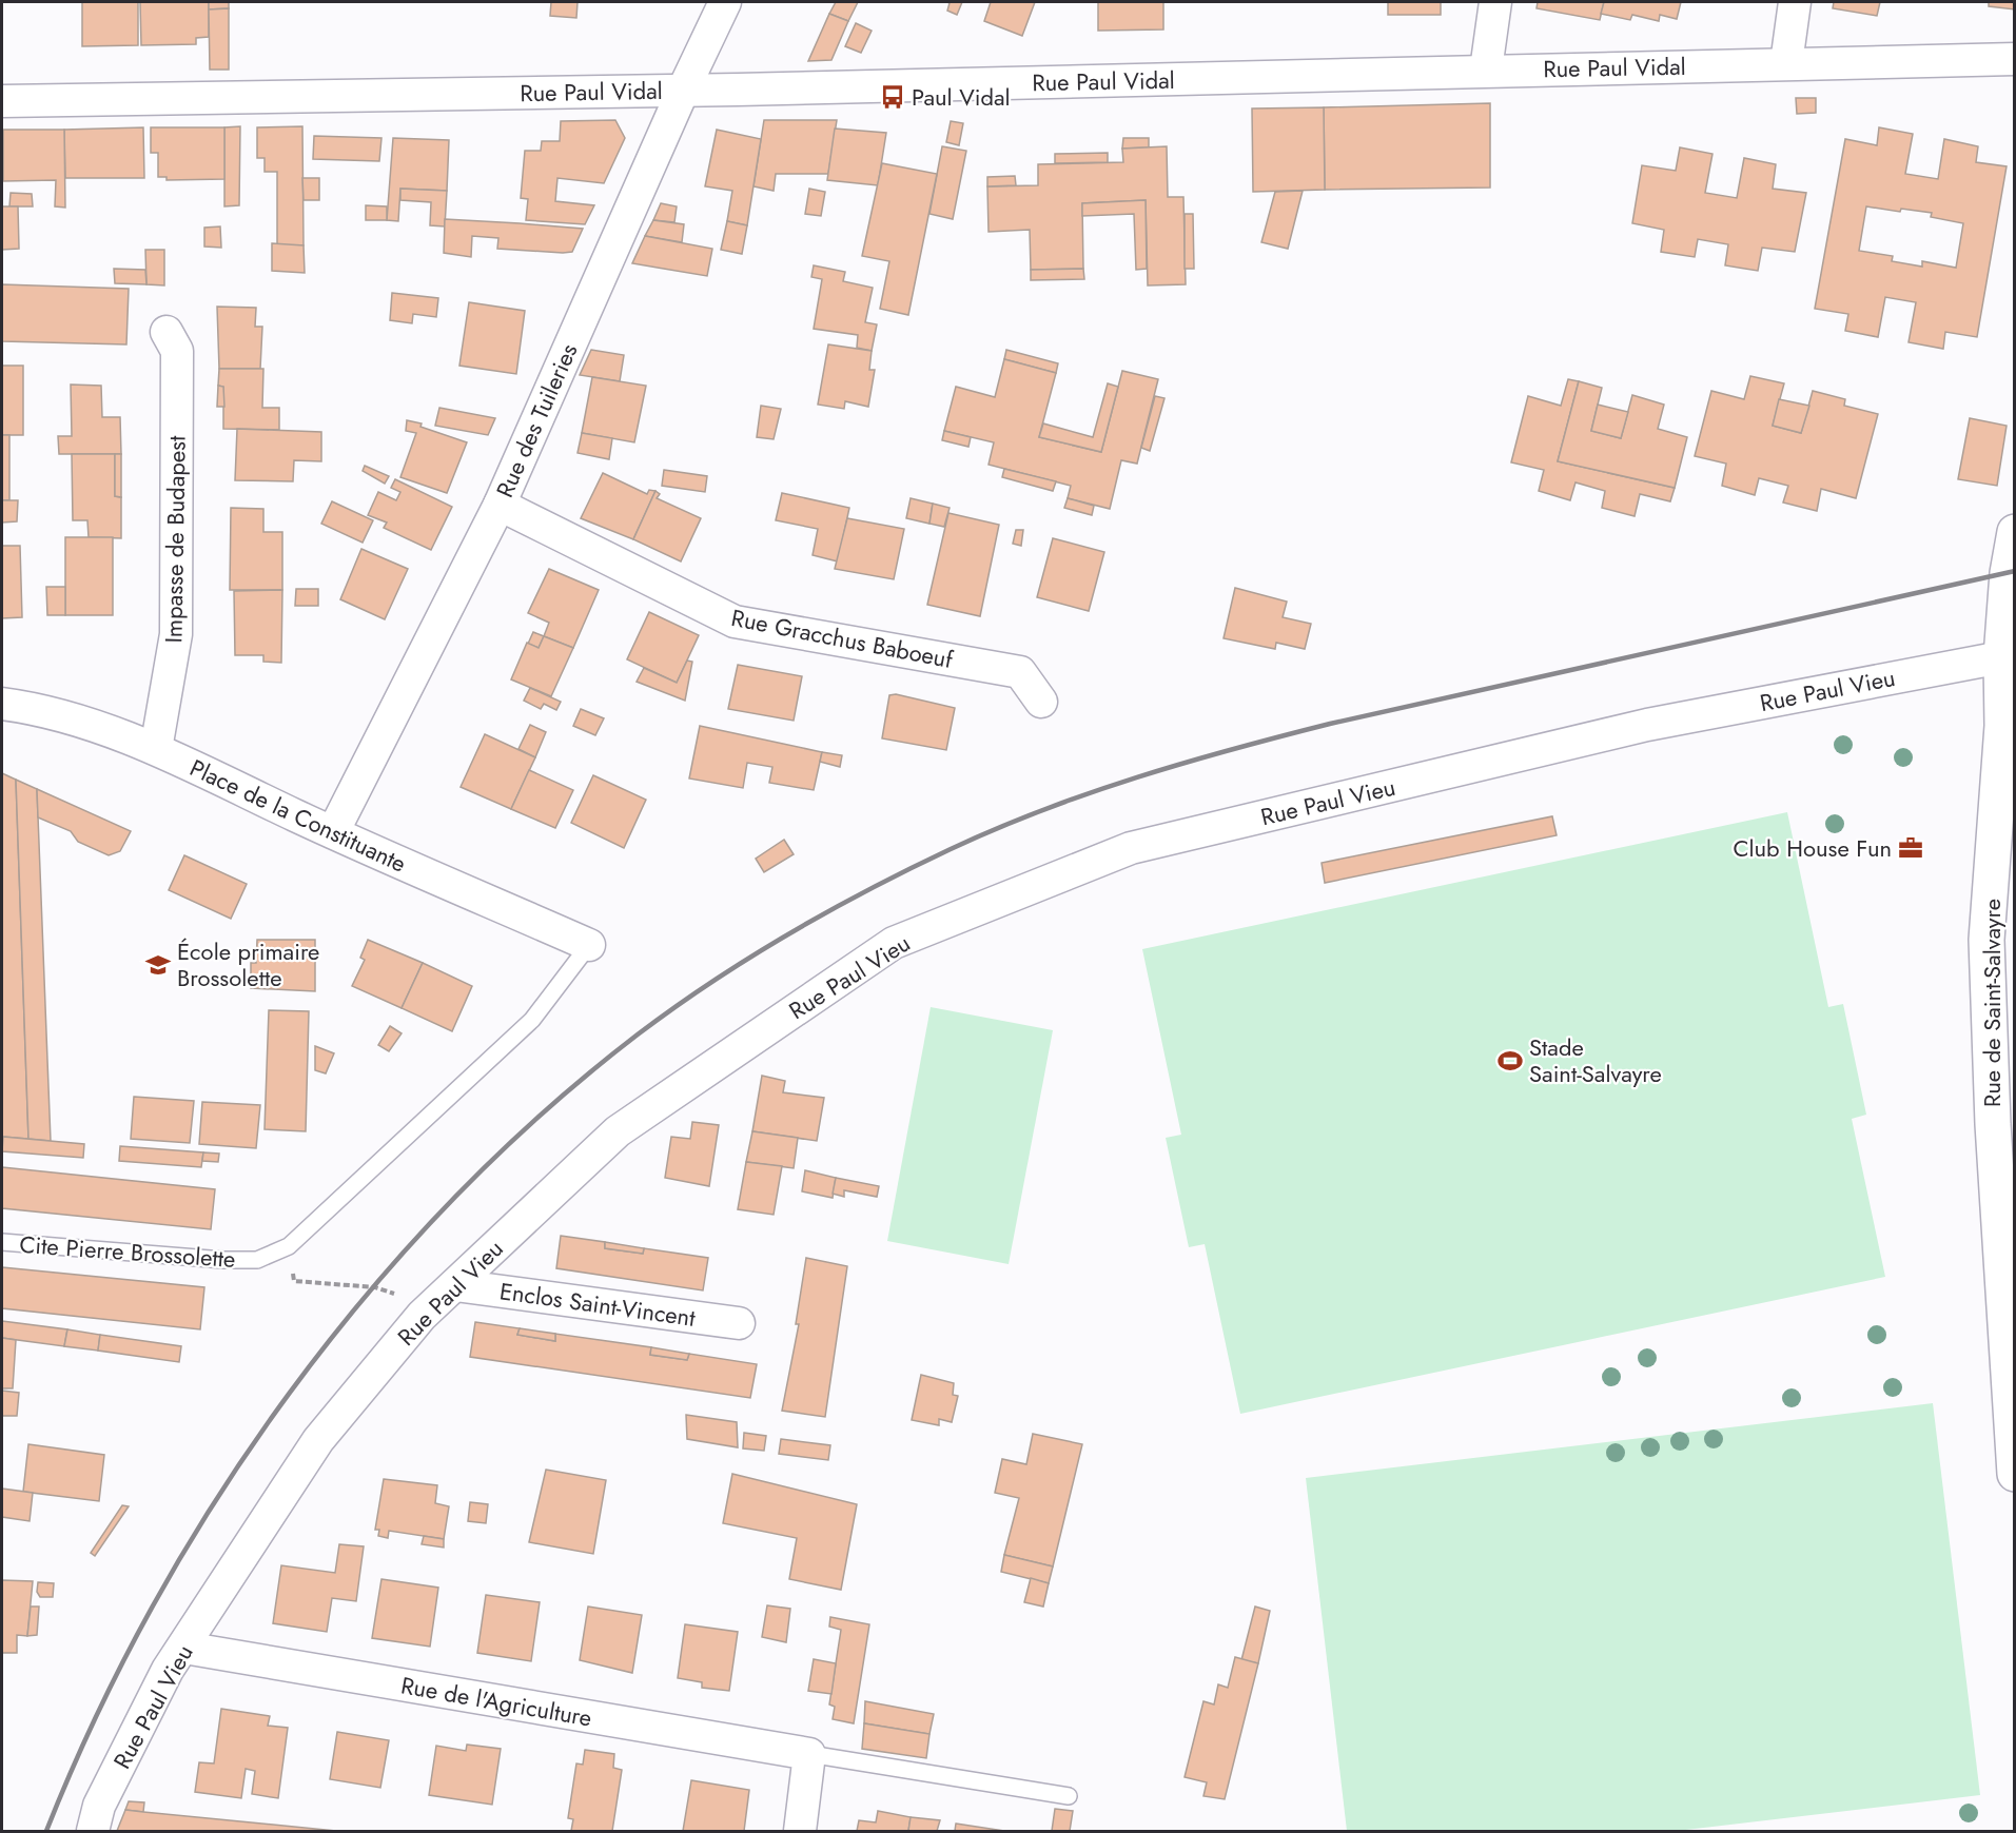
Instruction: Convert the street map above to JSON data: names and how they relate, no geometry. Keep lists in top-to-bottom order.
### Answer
{
  "streets": {
    "street": [
      "Rue Paul Vidal",
      "Rue des Tuileries",
      "Impasse de Budapest",
      "Rue Gracchus Baboeuf",
      "Rue Paul Vieu",
      "Place de la Constituante",
      "Rue de Saint-Salvayre",
      "Enclos Saint-Vincent",
      "Rue de l'Agriculture"
    ],
    "lane": ["Cite Pierre Brossolette"]
  },
  "crossings": [
    ["Rue Paul Vidal", "Rue des Tuileries"],
    ["Rue des Tuileries", "Rue Gracchus Baboeuf"],
    ["Rue des Tuileries", "Place de la Constituante"],
    ["Impasse de Budapest", "Place de la Constituante"],
    ["Rue Paul Vieu", "Rue de Saint-Salvayre"],
    ["Rue Paul Vieu", "Enclos Saint-Vincent"],
    ["Rue Paul Vieu", "Rue de l'Agriculture"],
    ["Place de la Constituante", "Cite Pierre Brossolette"]
  ],
  "places": {
    "bus stop": ["Paul Vidal"],
    "office": ["Club House Fun"],
    "school or university": ["École primaire Brossolette"],
    "sports": ["Stade Saint-Salvayre"]
  }
}
